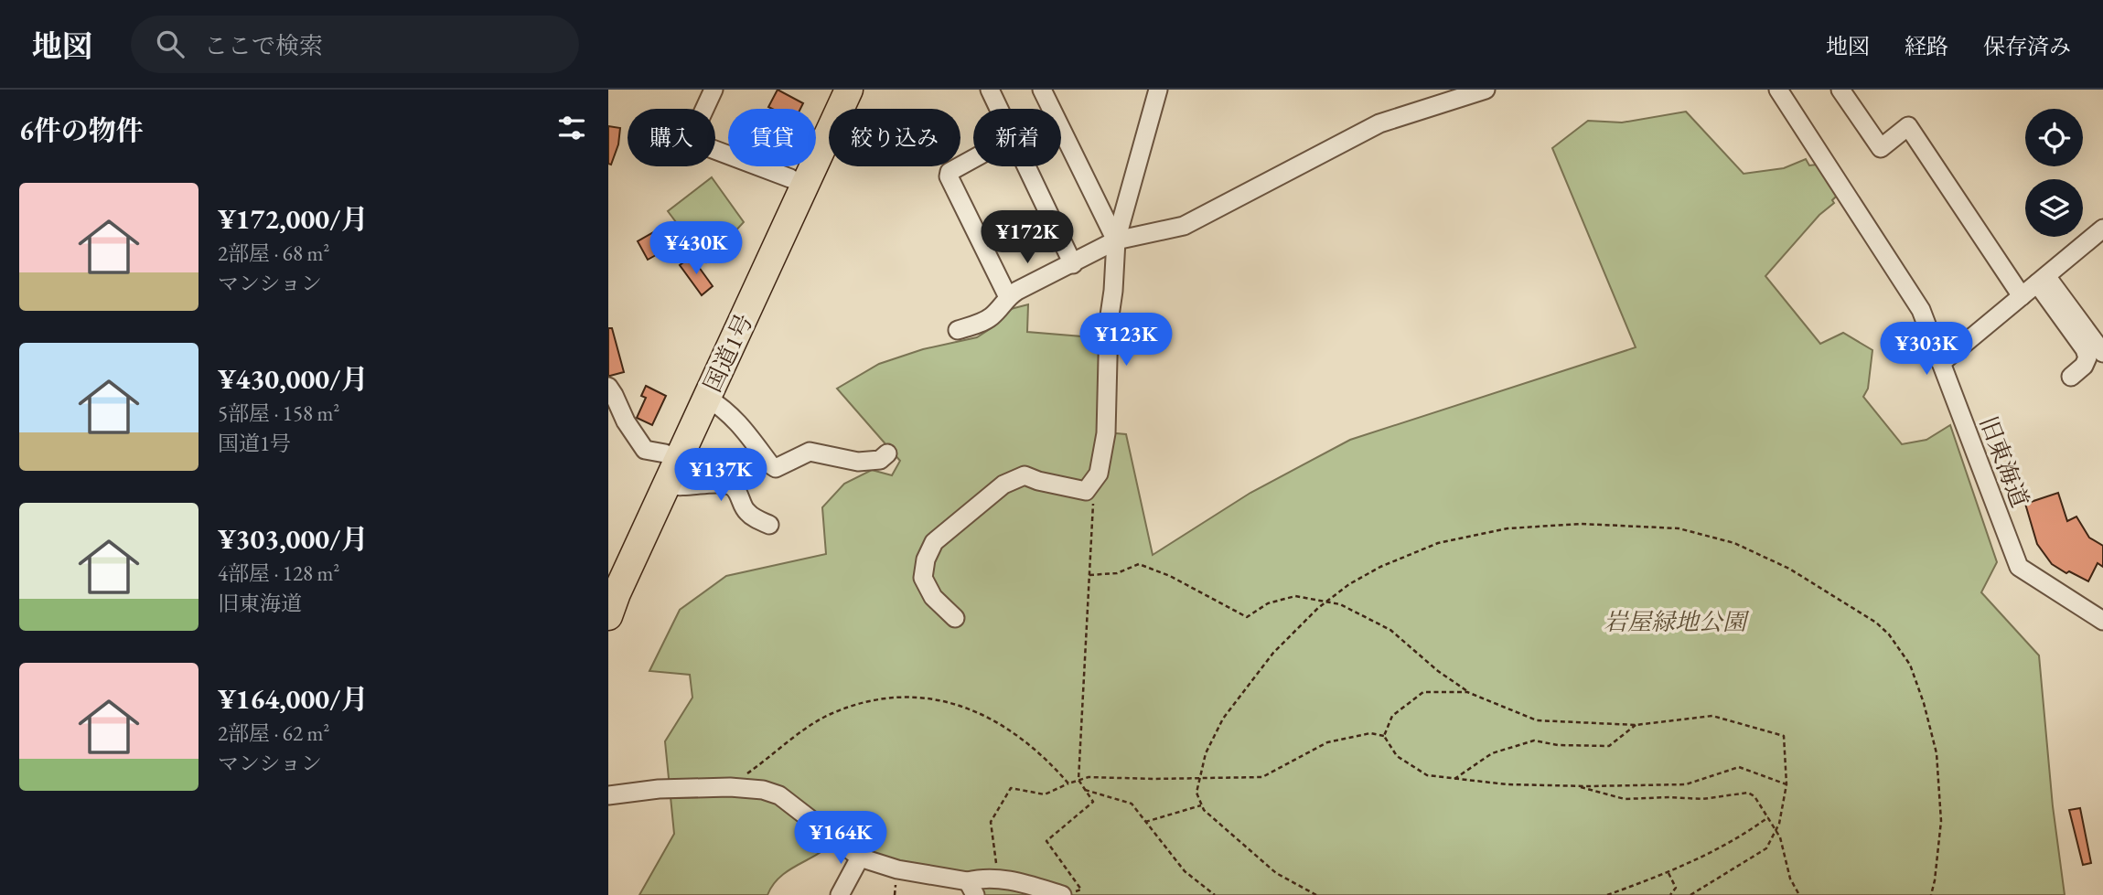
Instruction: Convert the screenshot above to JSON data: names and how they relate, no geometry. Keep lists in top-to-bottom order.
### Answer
{
  "streets": {
    "highway": ["国道1号"],
    "street": ["旧東海道"]
  },
  "parks": ["岩屋緑地公園"],
  "page": {
    "header": "地図",
    "search": "ここで検索",
    "nav": ["地図", "経路", "保存済み"],
    "heading": "6件の物件",
    "chip": [
      "購入",
      "賃貸",
      "絞り込み",
      "新着"
    ],
    "list": [
      {
        "name": "¥172,000/月",
        "note": "2部屋 · 68 m² · マンション"
      },
      {
        "name": "¥430,000/月",
        "note": "5部屋 · 158 m² · 国道1号"
      },
      {
        "name": "¥303,000/月",
        "note": "4部屋 · 128 m² · 旧東海道"
      },
      {
        "name": "¥164,000/月",
        "note": "2部屋 · 62 m² · マンション"
      }
    ],
    "price": [
      "¥172K",
      "¥430K",
      "¥123K",
      "¥303K",
      "¥137K",
      "¥164K"
    ]
  }
}
